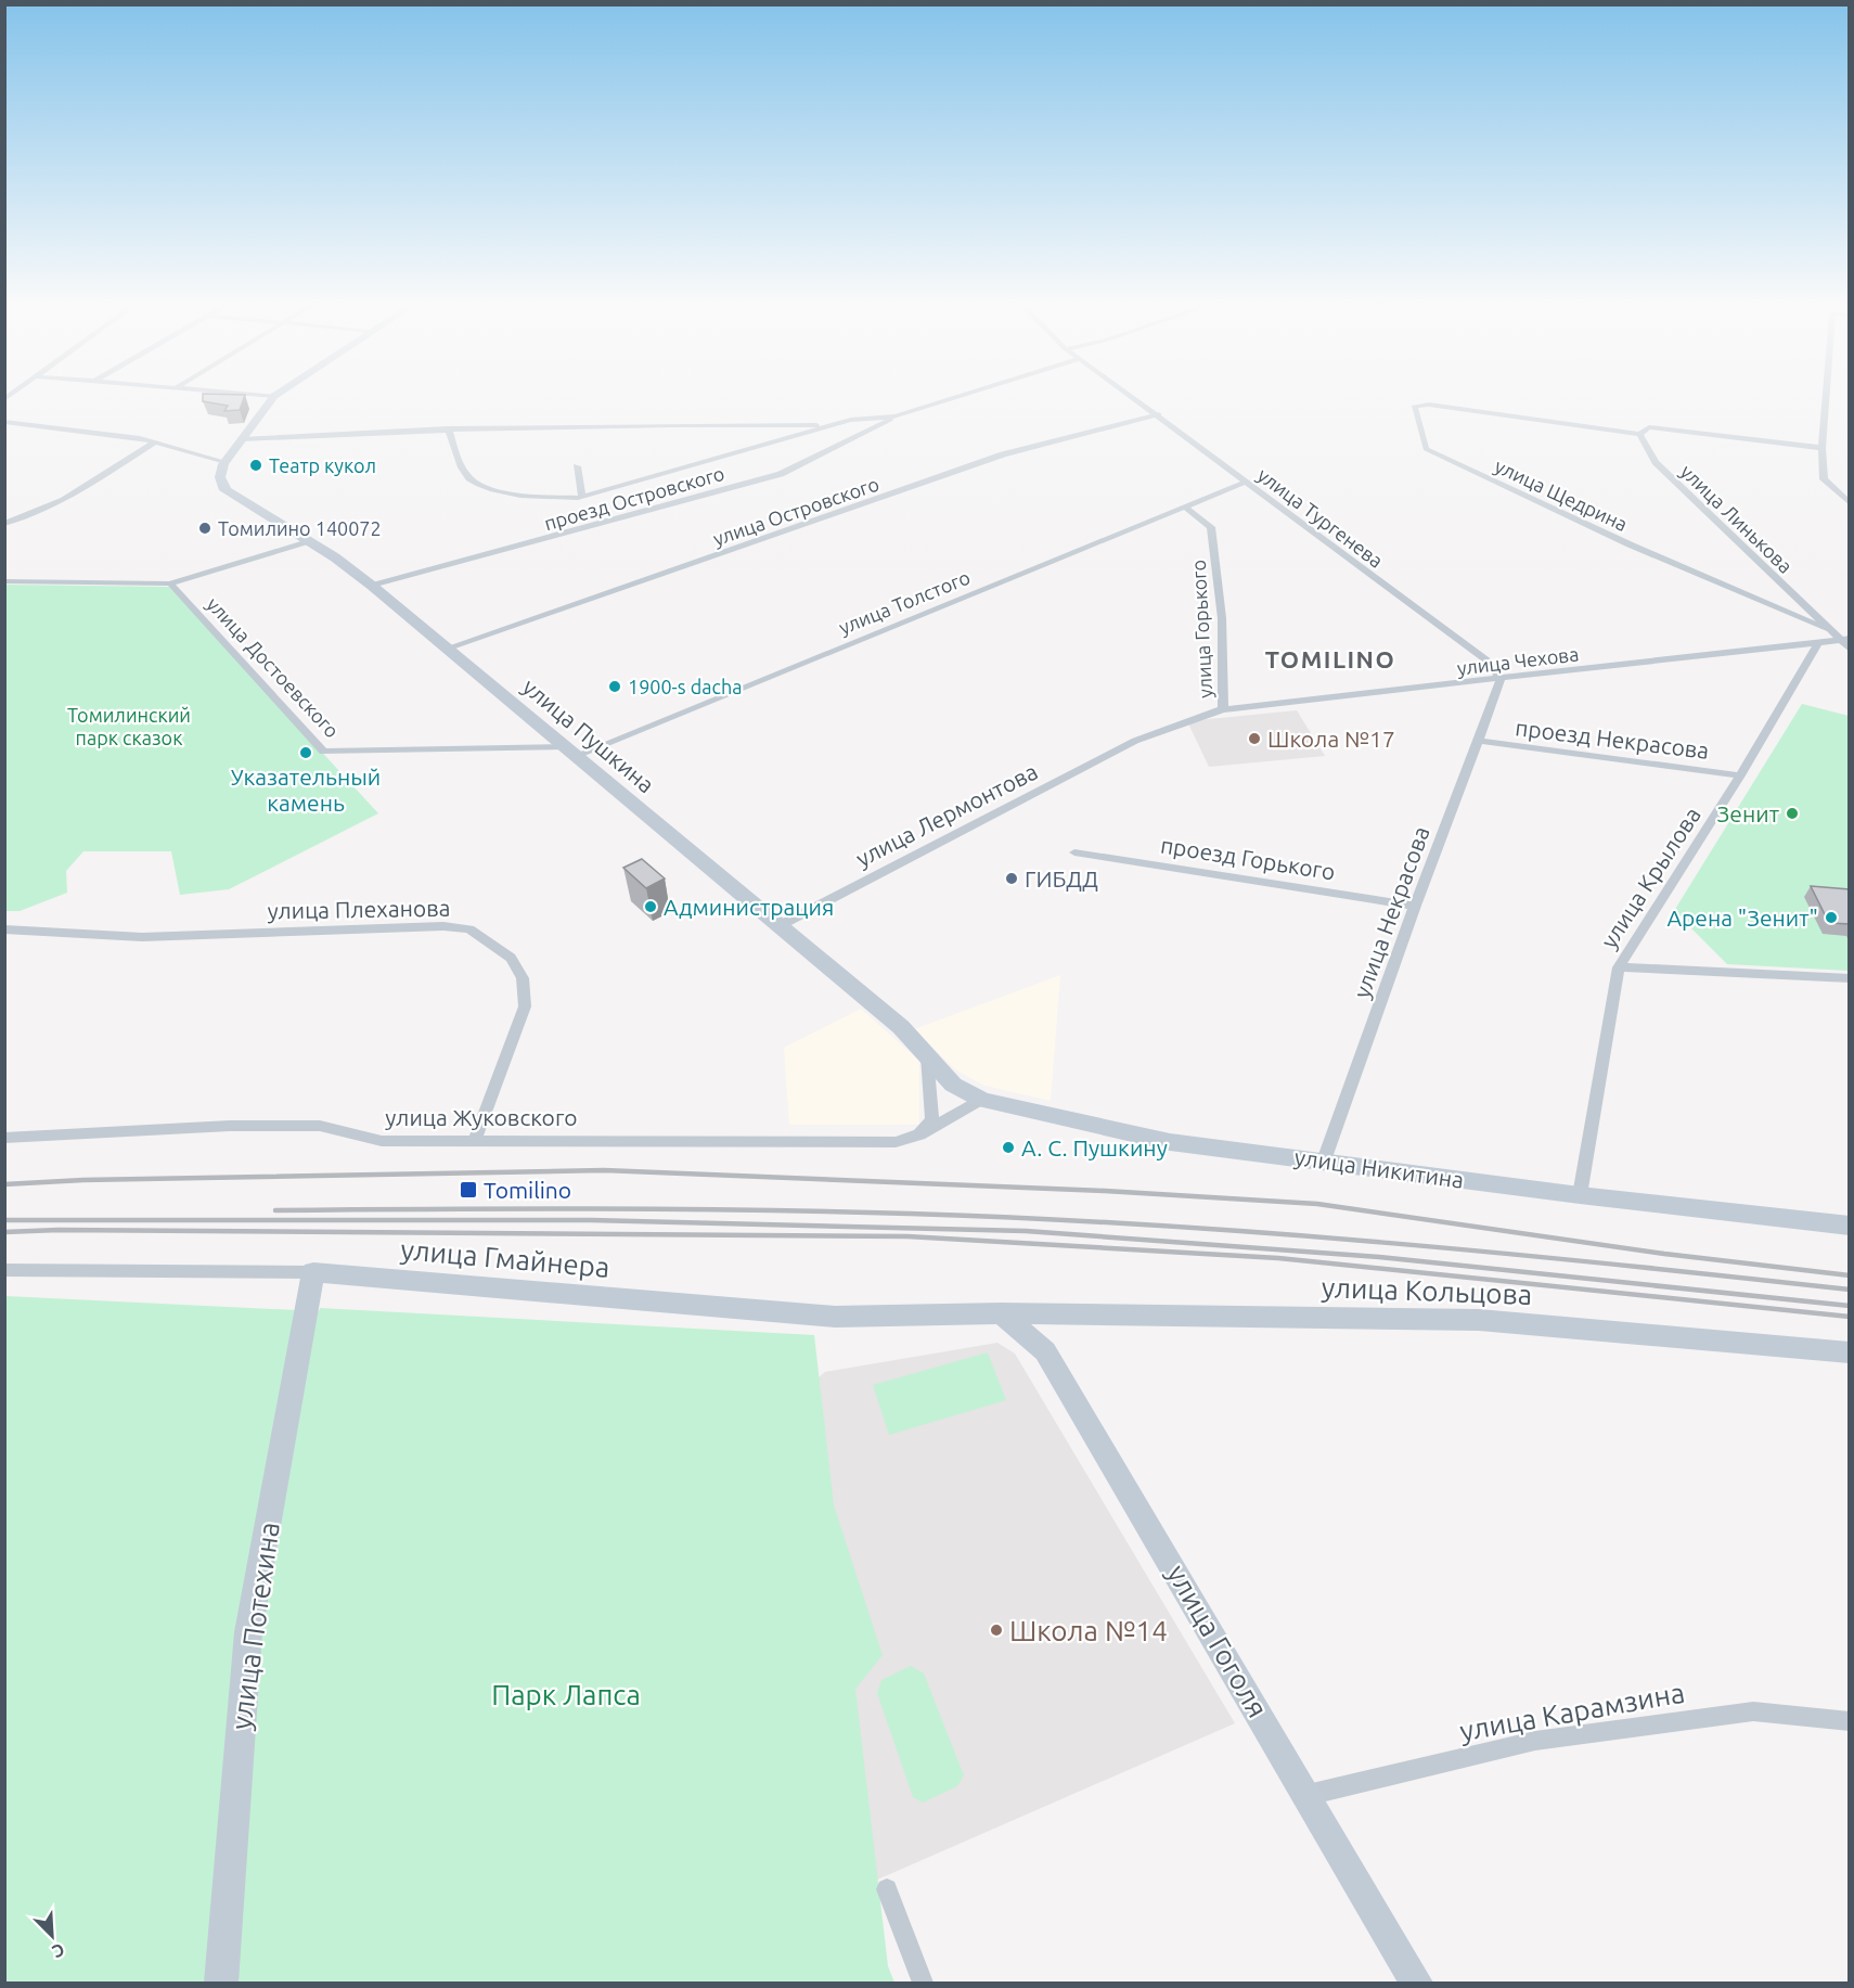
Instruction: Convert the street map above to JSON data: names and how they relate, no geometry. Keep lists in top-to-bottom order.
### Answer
{
  "streets": {
    "main road": [
      "улица Пушкина",
      "улица Никитина",
      "улица Гмайнера",
      "улица Кольцова",
      "улица Потехина",
      "улица Гоголя"
    ],
    "street": [
      "улица Щедрина",
      "проезд Островского",
      "улица Островского",
      "улица Тургенева",
      "улица Линькова",
      "улица Толстого",
      "улица Горького",
      "улица Чехова",
      "улица Достоевского",
      "проезд Некрасова",
      "улица Лермонтова",
      "проезд Горького",
      "улица Крылова",
      "улица Плеханова",
      "улица Некрасова",
      "улица Жуковского",
      "улица Карамзина"
    ]
  },
  "crossings": [
    ["улица Щедрина", "улица Линькова"],
    ["проезд Островского", "улица Пушкина"],
    ["улица Островского", "улица Тургенева"],
    ["улица Островского", "улица Пушкина"],
    ["улица Тургенева", "улица Толстого"],
    ["улица Тургенева", "улица Чехова"],
    ["улица Тургенева", "улица Некрасова"],
    ["улица Линькова", "улица Чехова"],
    ["улица Толстого", "улица Горького"],
    ["улица Толстого", "улица Достоевского"],
    ["улица Толстого", "улица Пушкина"],
    ["улица Горького", "улица Чехова"],
    ["улица Горького", "улица Лермонтова"],
    ["улица Чехова", "улица Крылова"],
    ["улица Чехова", "улица Некрасова"],
    ["улица Достоевского", "улица Пушкина"],
    ["улица Пушкина", "улица Лермонтова"],
    ["улица Пушкина", "улица Никитина"],
    ["проезд Некрасова", "улица Крылова"],
    ["проезд Некрасова", "улица Некрасова"],
    ["проезд Горького", "улица Некрасова"],
    ["улица Крылова", "улица Никитина"],
    ["улица Плеханова", "улица Жуковского"],
    ["улица Некрасова", "улица Никитина"],
    ["улица Жуковского", "улица Никитина"],
    ["улица Гмайнера", "улица Кольцова"],
    ["улица Гмайнера", "улица Потехина"],
    ["улица Гмайнера", "улица Гоголя"],
    ["улица Кольцова", "улица Гоголя"],
    ["улица Гоголя", "улица Карамзина"]
  ],
  "districts": ["TOMILINO"],
  "parks": ["Томилинский парк сказок", "Парк Лапса"],
  "places": {
    "other": [
      "Театр кукол",
      "Томилино 140072",
      "1900-s dacha",
      "Школа №17",
      "Указательный камень",
      "Зенит",
      "ГИБДД",
      "Администрация",
      "Арена \"Зенит\"",
      "А. С. Пушкину",
      "Школа №14"
    ],
    "transit": ["Tomilino"]
  },
  "north": "bottom right"
}
